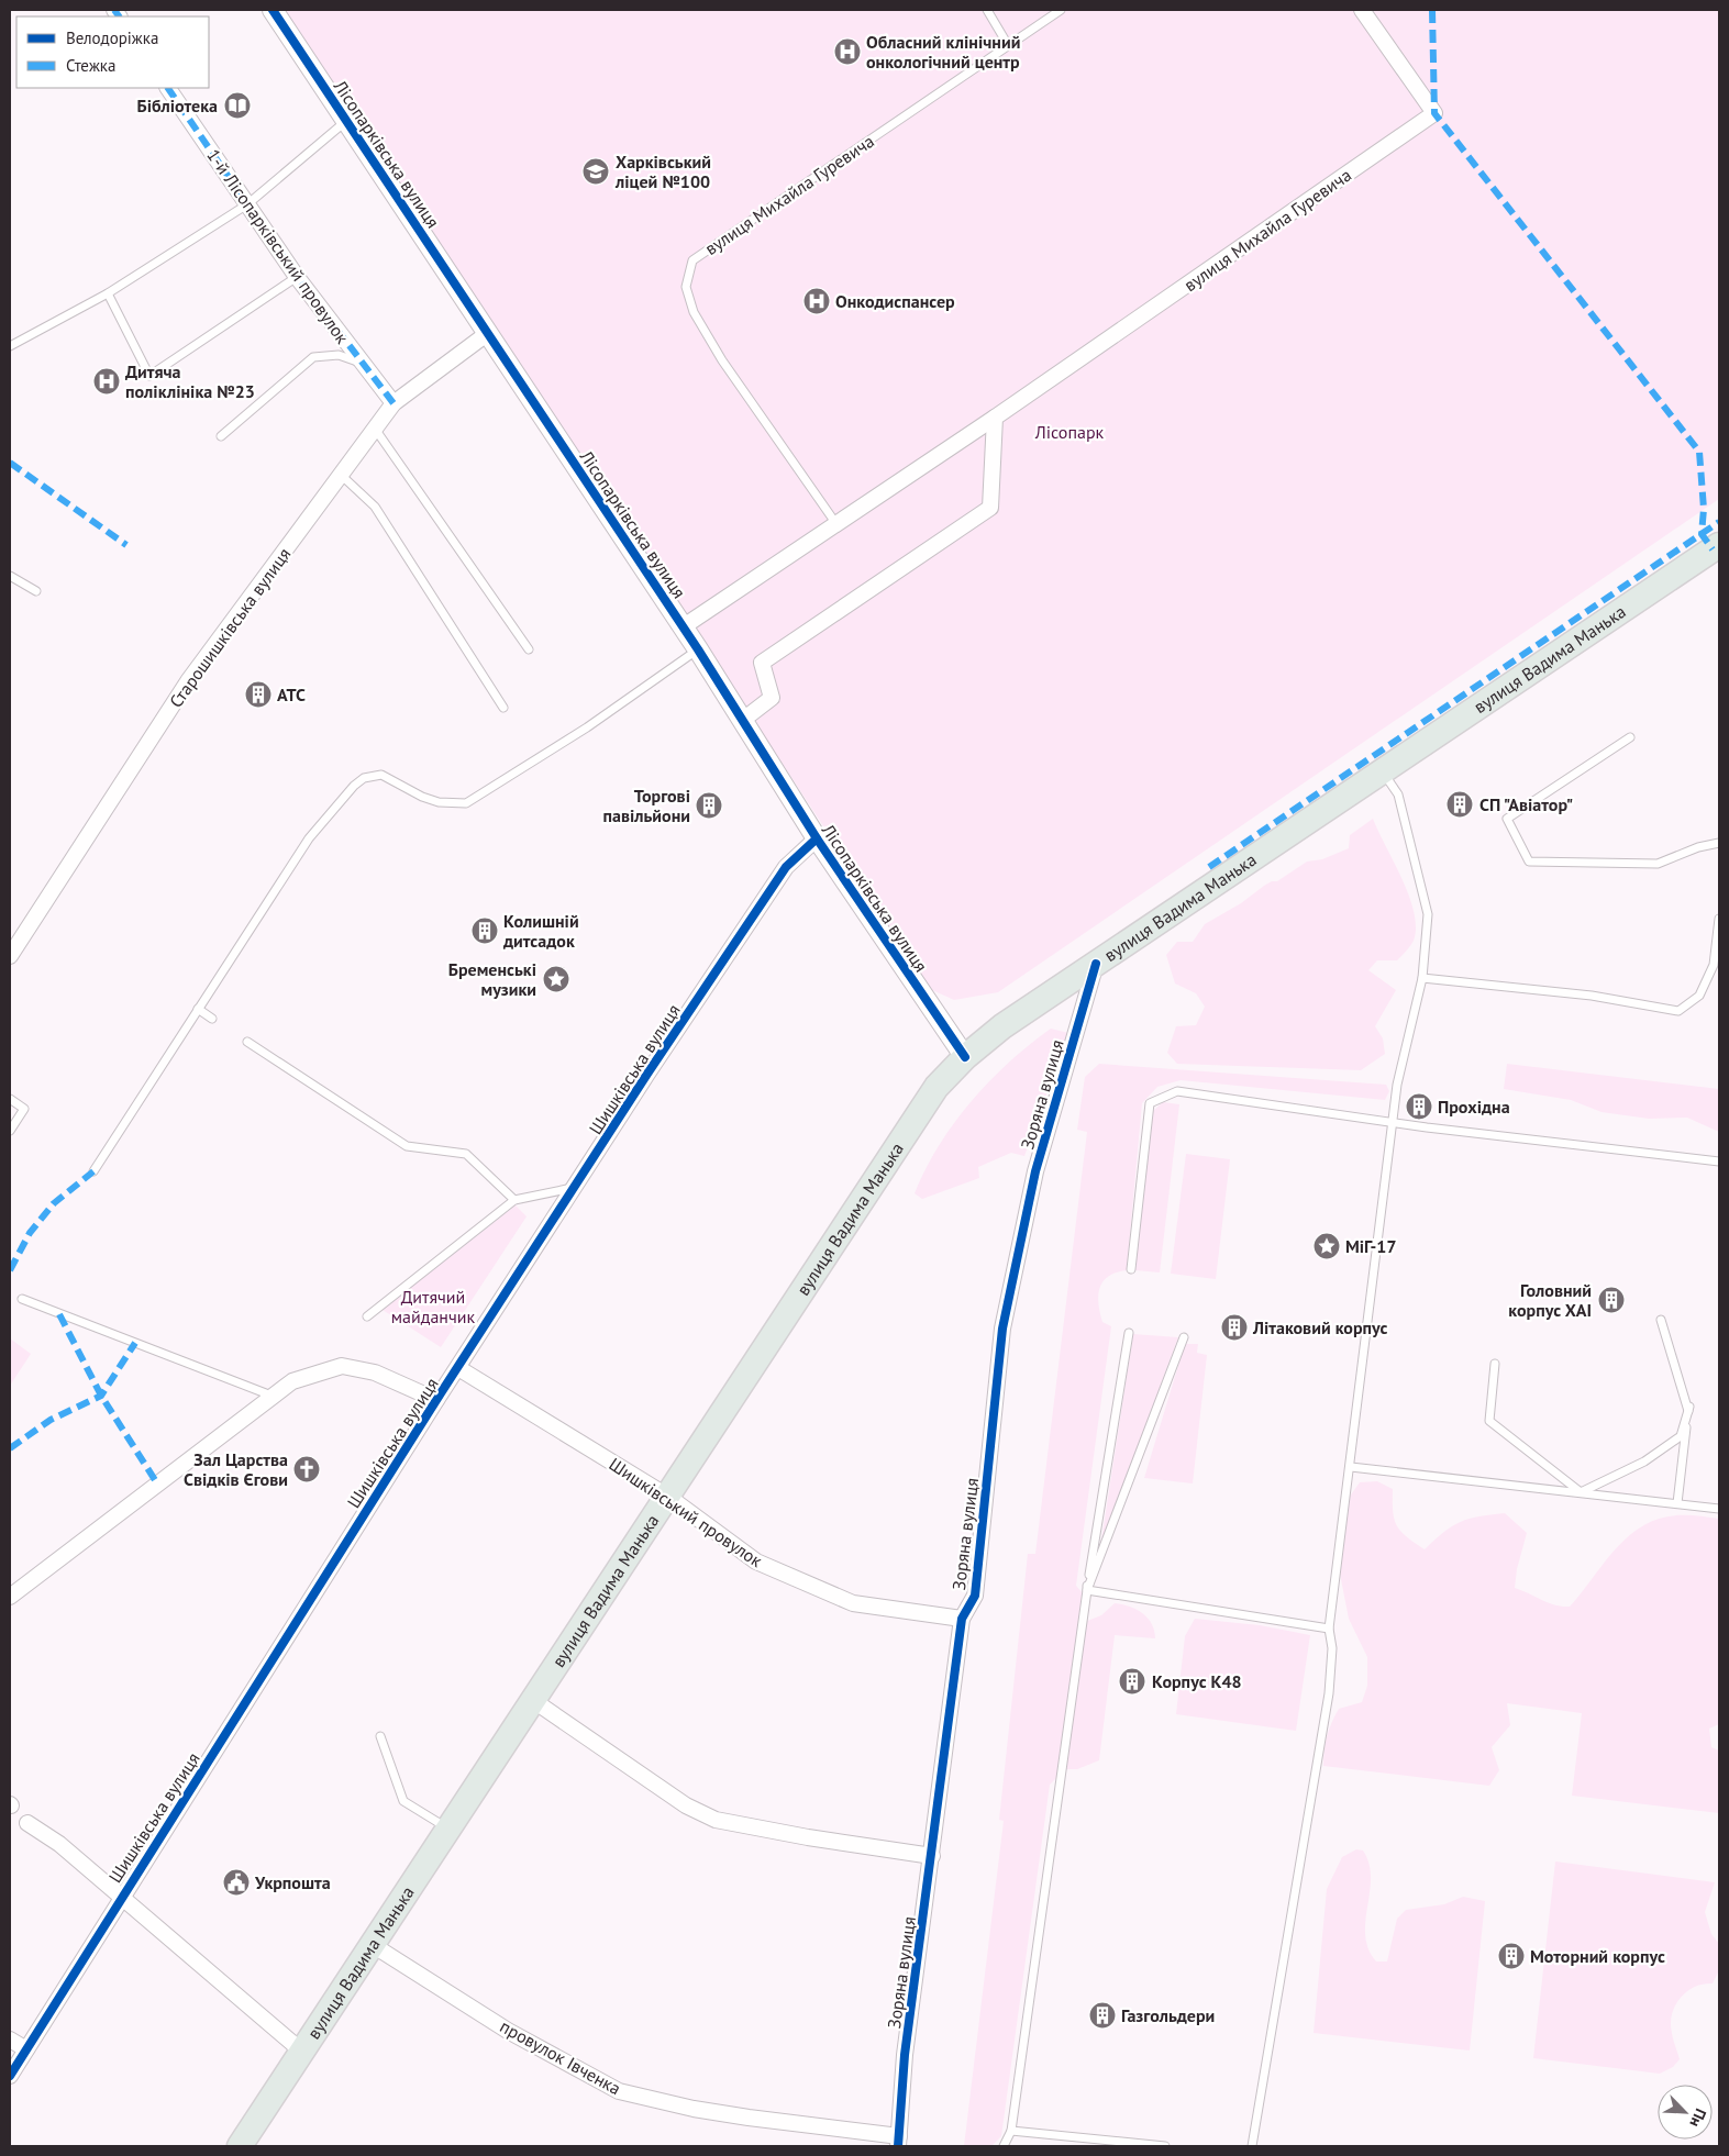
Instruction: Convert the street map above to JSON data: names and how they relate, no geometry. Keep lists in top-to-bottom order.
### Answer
{
  "streets": {
    "main road": ["вулиця Вадима Манька"],
    "street": [
      "Лісопарківська вулиця",
      "вулиця Михайла Гуревича",
      "1-й Лісопарківський провулок",
      "Старошишківська вулиця",
      "Шишківська вулиця",
      "Зоряна вулиця",
      "Шишківський провулок",
      "провулок Івченка"
    ]
  },
  "crossings": [
    ["Лісопарківська вулиця", "вулиця Михайла Гуревича"],
    ["Лісопарківська вулиця", "Старошишківська вулиця"],
    ["Лісопарківська вулиця", "вулиця Вадима Манька"],
    ["Лісопарківська вулиця", "Шишківська вулиця"],
    ["1-й Лісопарківський провулок", "Старошишківська вулиця"],
    ["вулиця Вадима Манька", "Зоряна вулиця"],
    ["вулиця Вадима Манька", "Шишківський провулок"],
    ["вулиця Вадима Манька", "провулок Івченка"],
    ["Шишківська вулиця", "Шишківський провулок"],
    ["Зоряна вулиця", "Шишківський провулок"],
    ["Зоряна вулиця", "провулок Івченка"]
  ],
  "parks": ["Лісопарк", "Дитячий майданчик"],
  "places": {
    "hospital": ["Обласний клінічний онкологічний центр", "Онкодиспансер", "Дитяча поліклініка №23"],
    "library": ["Бібліотека"],
    "school or university": ["Харківський ліцей №100"],
    "building": [
      "АТС",
      "СП \"Авіатор\"",
      "Торгові павільйони",
      "Колишній дитсадок",
      "Прохідна",
      "Головний корпус ХАІ",
      "Літаковий корпус",
      "Корпус К48",
      "Моторний корпус",
      "Газгольдери"
    ],
    "place": ["Бременські музики", "МіГ-17"],
    "church": ["Зал Царства Свідків Єгови"],
    "public building": ["Укрпошта"]
  },
  "legend": ["Велодоріжка", "Стежка"],
  "north": "bottom right"
}
